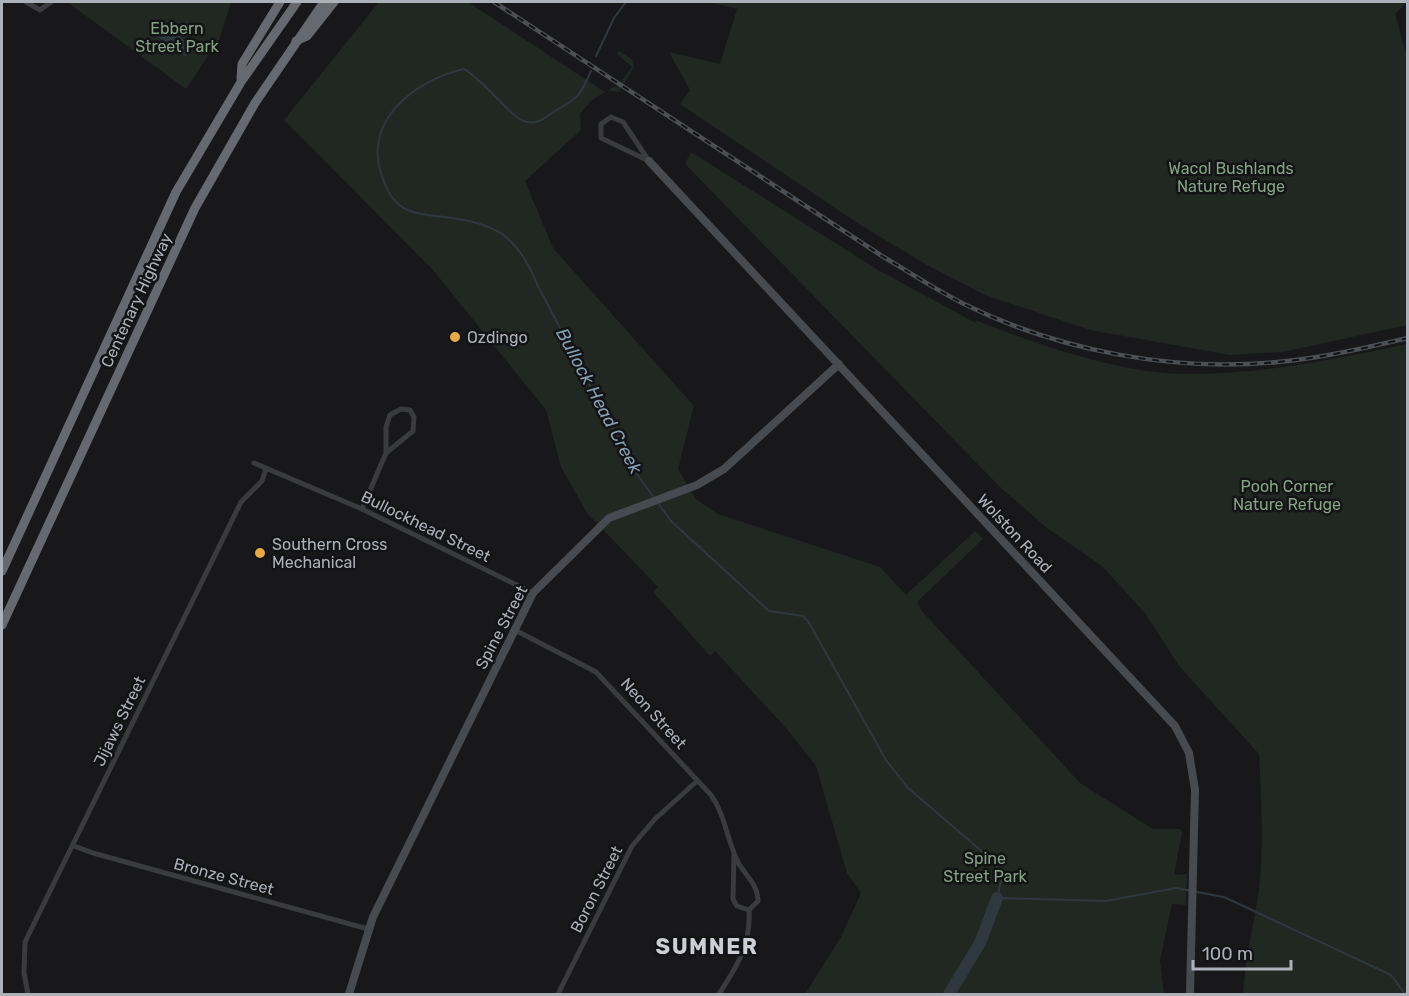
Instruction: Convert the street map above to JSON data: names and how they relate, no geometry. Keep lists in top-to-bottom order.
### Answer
{
  "streets": {
    "highway": ["Centenary Highway"],
    "street": [
      "Bullockhead Street",
      "Wolston Road",
      "Spine Street",
      "Neon Street",
      "Jijaws Street",
      "Bronze Street",
      "Boron Street"
    ]
  },
  "crossings": [
    ["Bullockhead Street", "Spine Street"],
    ["Bullockhead Street", "Jijaws Street"],
    ["Wolston Road", "Spine Street"],
    ["Spine Street", "Neon Street"],
    ["Spine Street", "Bronze Street"],
    ["Neon Street", "Boron Street"],
    ["Jijaws Street", "Bronze Street"]
  ],
  "districts": ["SUMNER"],
  "water": ["Bullock Head Creek"],
  "parks": [
    "Ebbern Street Park",
    "Wacol Bushlands Nature Refuge",
    "Pooh Corner Nature Refuge",
    "Spine Street Park"
  ],
  "places": ["Ozdingo", "Southern Cross Mechanical"],
  "scale_bar": "100 m"
}
